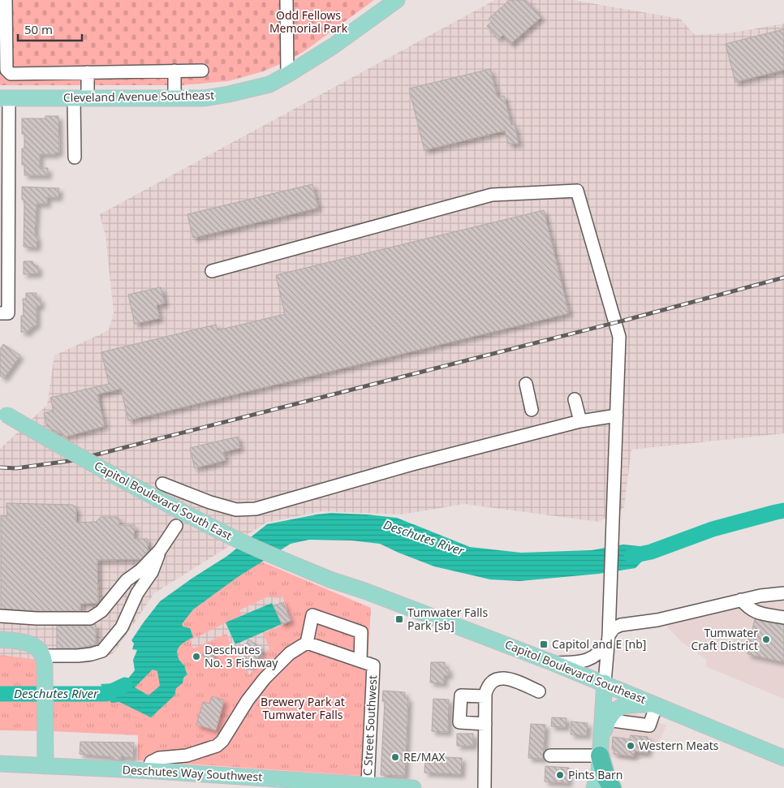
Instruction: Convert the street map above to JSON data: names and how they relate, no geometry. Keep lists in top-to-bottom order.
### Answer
{
  "streets": {
    "main road": [
      "Cleveland Avenue Southeast",
      "Capitol Boulevard South East",
      "Capitol Boulevard Southeast",
      "Deschutes Way Southwest"
    ],
    "street": ["C Street Southwest"]
  },
  "crossings": [
    ["Capitol Boulevard South East", "Capitol Boulevard Southeast"],
    ["C Street Southwest", "Deschutes Way Southwest"]
  ],
  "water": ["Deschutes River"],
  "parks": ["Odd Fellows Memorial Park", "Brewery Park at Tumwater Falls"],
  "places": {
    "transit": ["Tumwater Falls Park [sb]", "Capitol and E [nb]"],
    "other": [
      "Tumwater Craft District",
      "Deschutes No. 3 Fishway",
      "Western Meats",
      "RE/MAX",
      "Pints Barn"
    ]
  },
  "scale_bar": "50 m"
}
